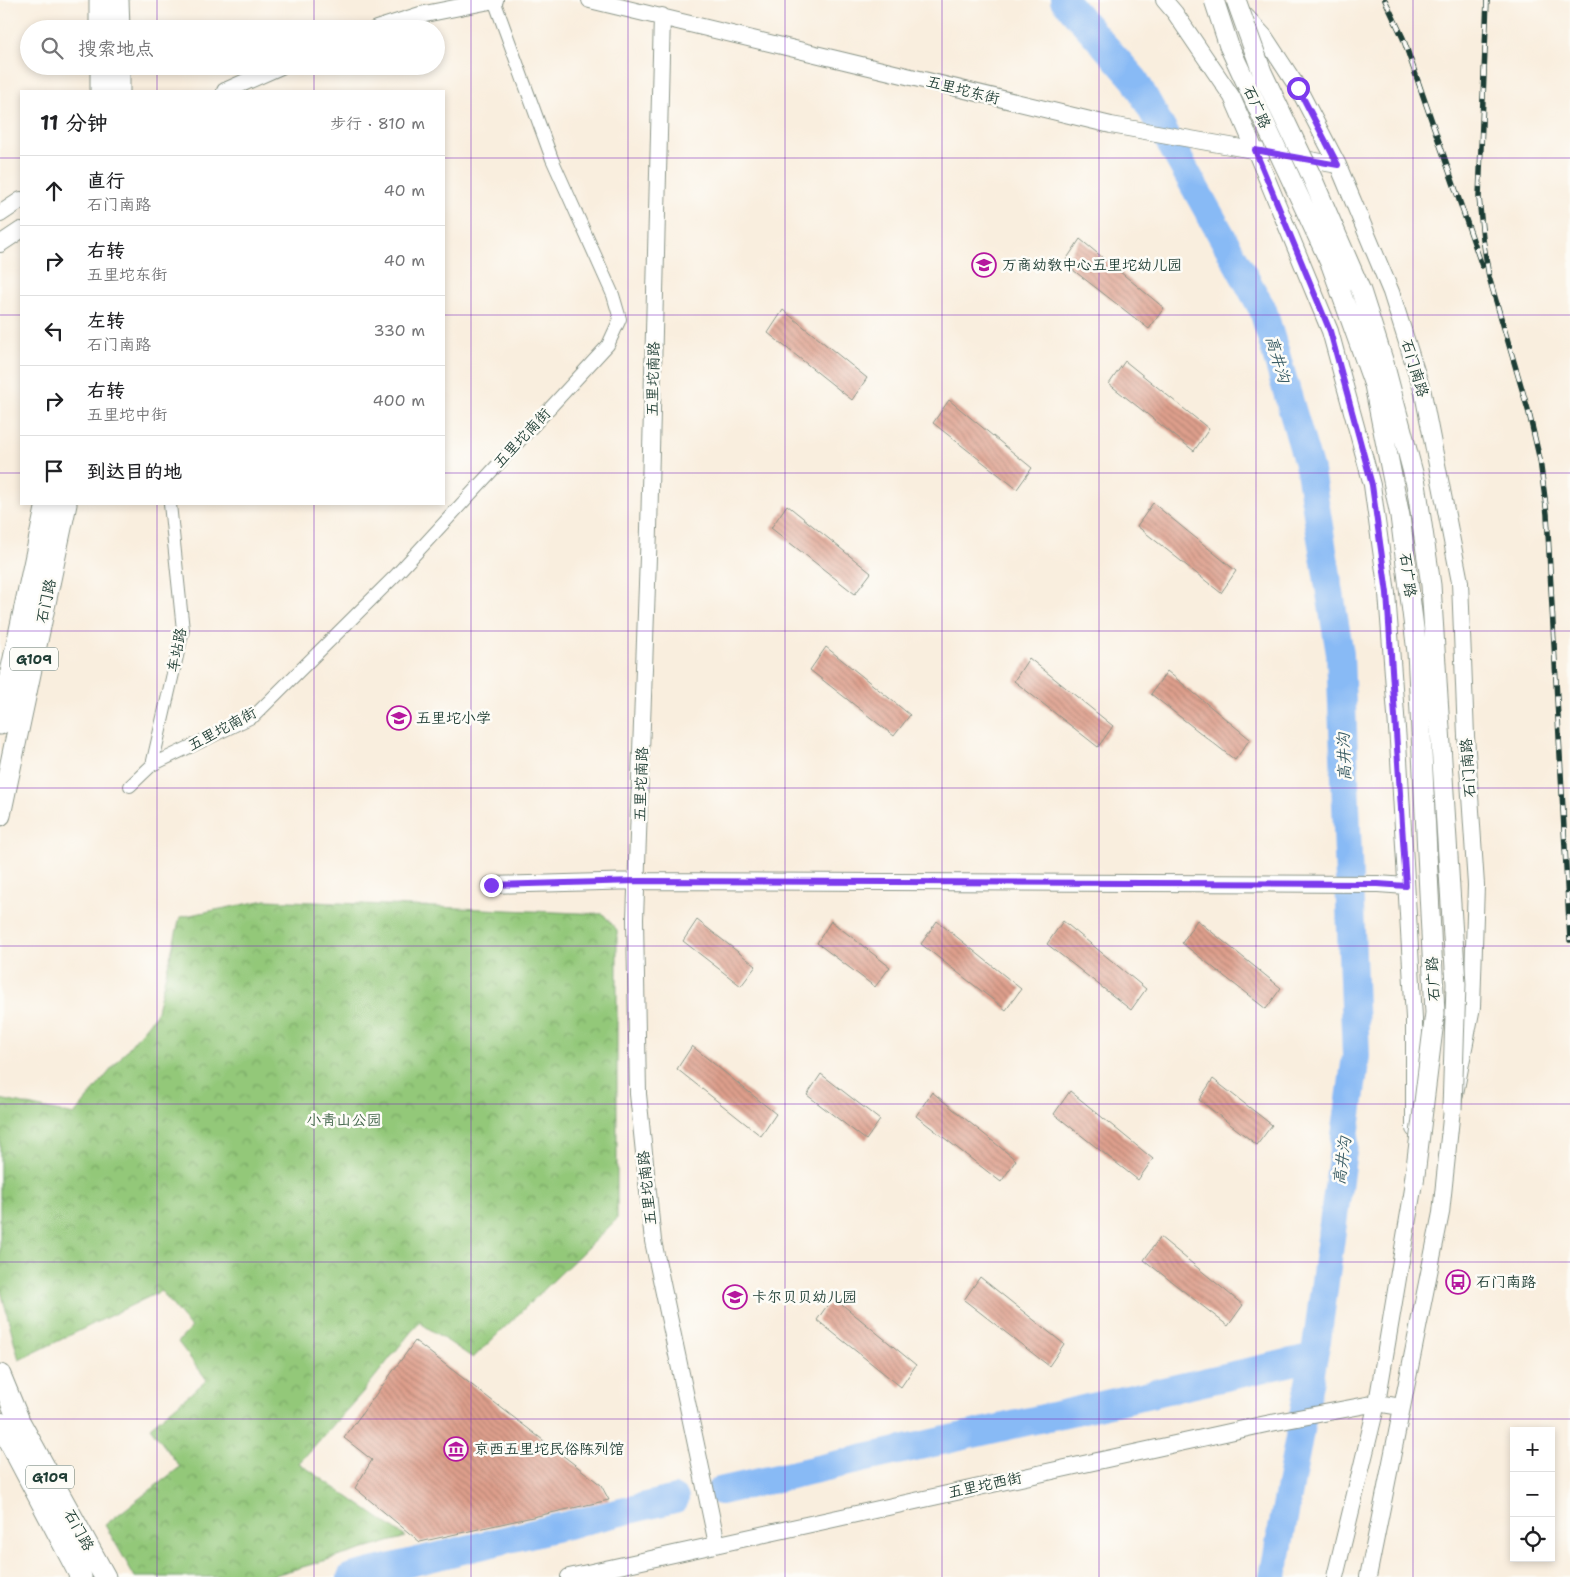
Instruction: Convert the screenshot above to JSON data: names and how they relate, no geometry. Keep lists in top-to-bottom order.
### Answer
{
  "streets": {
    "highway": ["石门路", "G109"],
    "main road": ["石广路"],
    "street": [
      "五里坨东街",
      "石门南路",
      "五里坨南路",
      "五里坨南街",
      "车站路",
      "五里坨西街"
    ]
  },
  "crossings": [
    ["五里坨东街", "石门南路"],
    ["五里坨东街", "五里坨南路"],
    ["石广路", "石门南路"],
    ["石门南路", "五里坨西街"],
    ["五里坨南路", "五里坨西街"],
    ["五里坨南街", "车站路"]
  ],
  "water": ["高井沟"],
  "parks": ["小青山公园"],
  "places": {
    "school or university": ["万商幼教中心五里坨幼儿园", "五里坨小学", "卡尔贝贝幼儿园"],
    "bus stop": ["石门南路"],
    "museum": ["京西五里坨民俗陈列馆"]
  },
  "page": {
    "search": "搜索地点",
    "heading": ["11 分钟", "步行 · 810 m"],
    "list": [
      ["直行", "石门南路", "40 m"],
      ["右转", "五里坨东街", "40 m"],
      ["左转", "石门南路", "330 m"],
      ["右转", "五里坨中街", "400 m"],
      "到达目的地"
    ],
    "map_buttons": ["+", "−"]
  }
}
